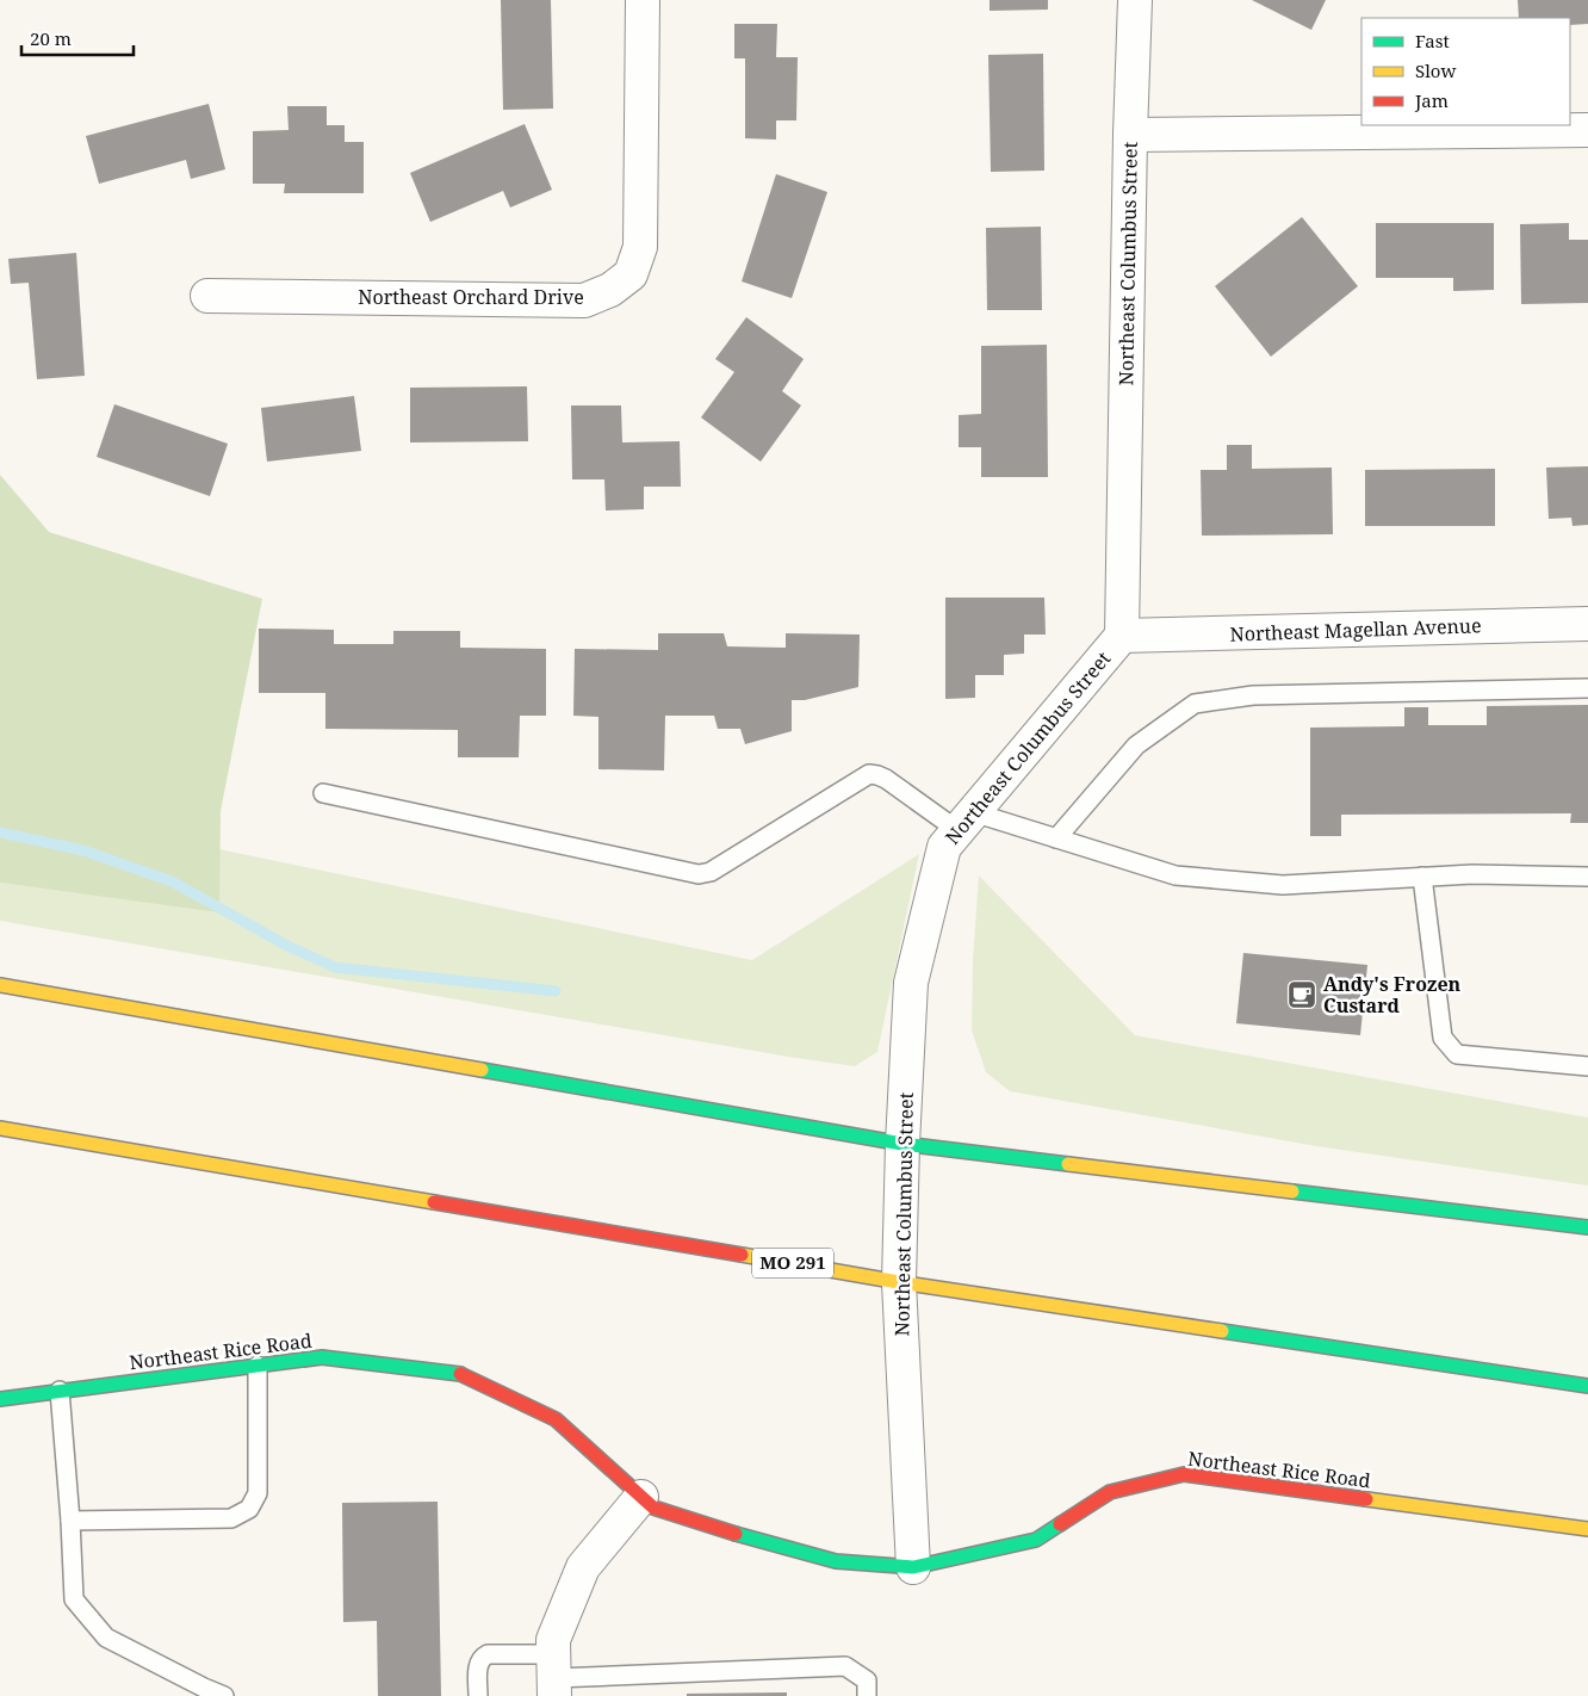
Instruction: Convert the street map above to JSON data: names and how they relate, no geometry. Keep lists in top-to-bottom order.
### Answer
{
  "streets": {
    "main road": ["MO 291", "Northeast Rice Road"],
    "street": ["Northeast Columbus Street", "Northeast Orchard Drive", "Northeast Magellan Avenue"]
  },
  "crossings": [
    ["Northeast Columbus Street", "Northeast Magellan Avenue"],
    ["Northeast Columbus Street", "MO 291"],
    ["Northeast Columbus Street", "Northeast Rice Road"]
  ],
  "places": {
    "cafe": ["Andy's Frozen Custard"]
  },
  "legend": ["Fast", "Slow", "Jam"],
  "scale_bar": "20 m"
}
